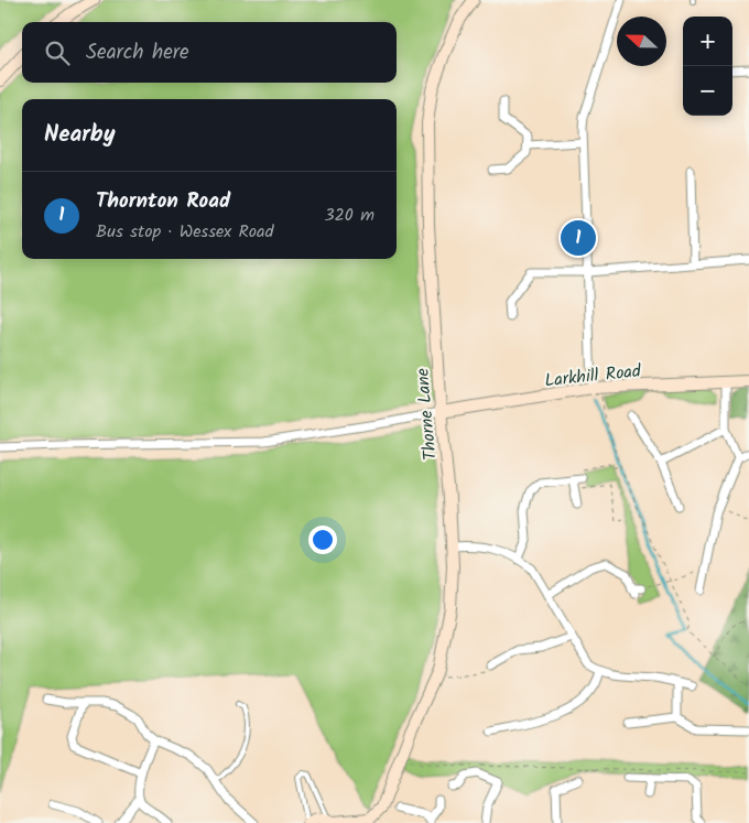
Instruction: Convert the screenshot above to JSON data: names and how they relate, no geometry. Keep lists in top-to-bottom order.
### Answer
{
  "streets": {
    "street": ["Larkhill Road", "Thorne Lane"]
  },
  "crossings": [
    ["Larkhill Road", "Thorne Lane"]
  ],
  "north": "left",
  "page": {
    "map_buttons": ["+", "−"],
    "search": "Search here",
    "heading": "Nearby",
    "list": [
      {
        "mark": "1",
        "name": "Thornton Road",
        "note": "Bus stop · Wessex Road",
        "value": "320 m"
      }
    ],
    "pins": "1"
  }
}
